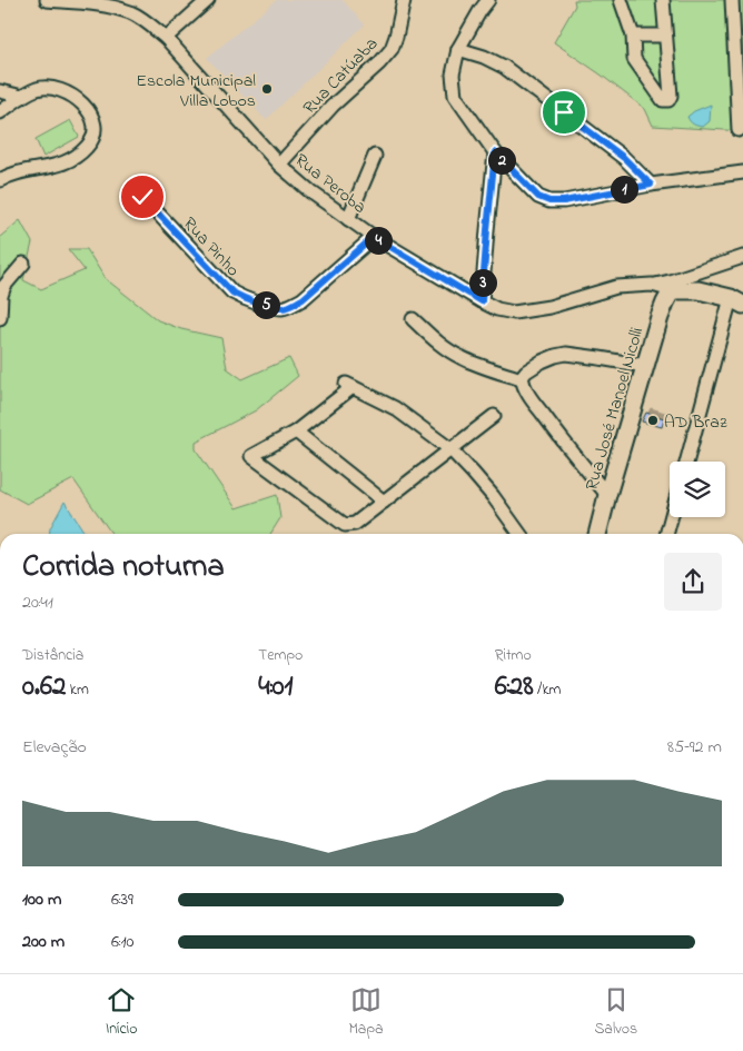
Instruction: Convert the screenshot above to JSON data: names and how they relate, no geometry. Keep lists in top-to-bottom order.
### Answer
{
  "streets": {
    "main road": ["Rua José Manoel Nicolli"],
    "street": ["Rua Catúaba", "Rua Peroba", "Rua Pinho"]
  },
  "crossings": [
    ["Rua Catúaba", "Rua Peroba"],
    ["Rua Peroba", "Rua Pinho"],
    ["Rua Peroba", "Rua José Manoel Nicolli"]
  ],
  "places": ["Escola Municipal Villa Lobos", "AD Braz"],
  "page": {
    "pins": [
      "2",
      "1",
      "4",
      "3",
      "5"
    ],
    "heading": ["Corrida noturna", "20:41"],
    "stats": [
      ["Distância", "0.62 km"],
      ["Tempo", "4:01"],
      ["Ritmo", "6:28 /km"]
    ],
    "chart": ["Elevação", "85–92 m"],
    "list": [
      {
        "name": "100 m",
        "note": "6:39"
      },
      {
        "name": "200 m",
        "note": "6:10"
      }
    ],
    "tabs": ["Início", "Mapa", "Salvos"]
  }
}
